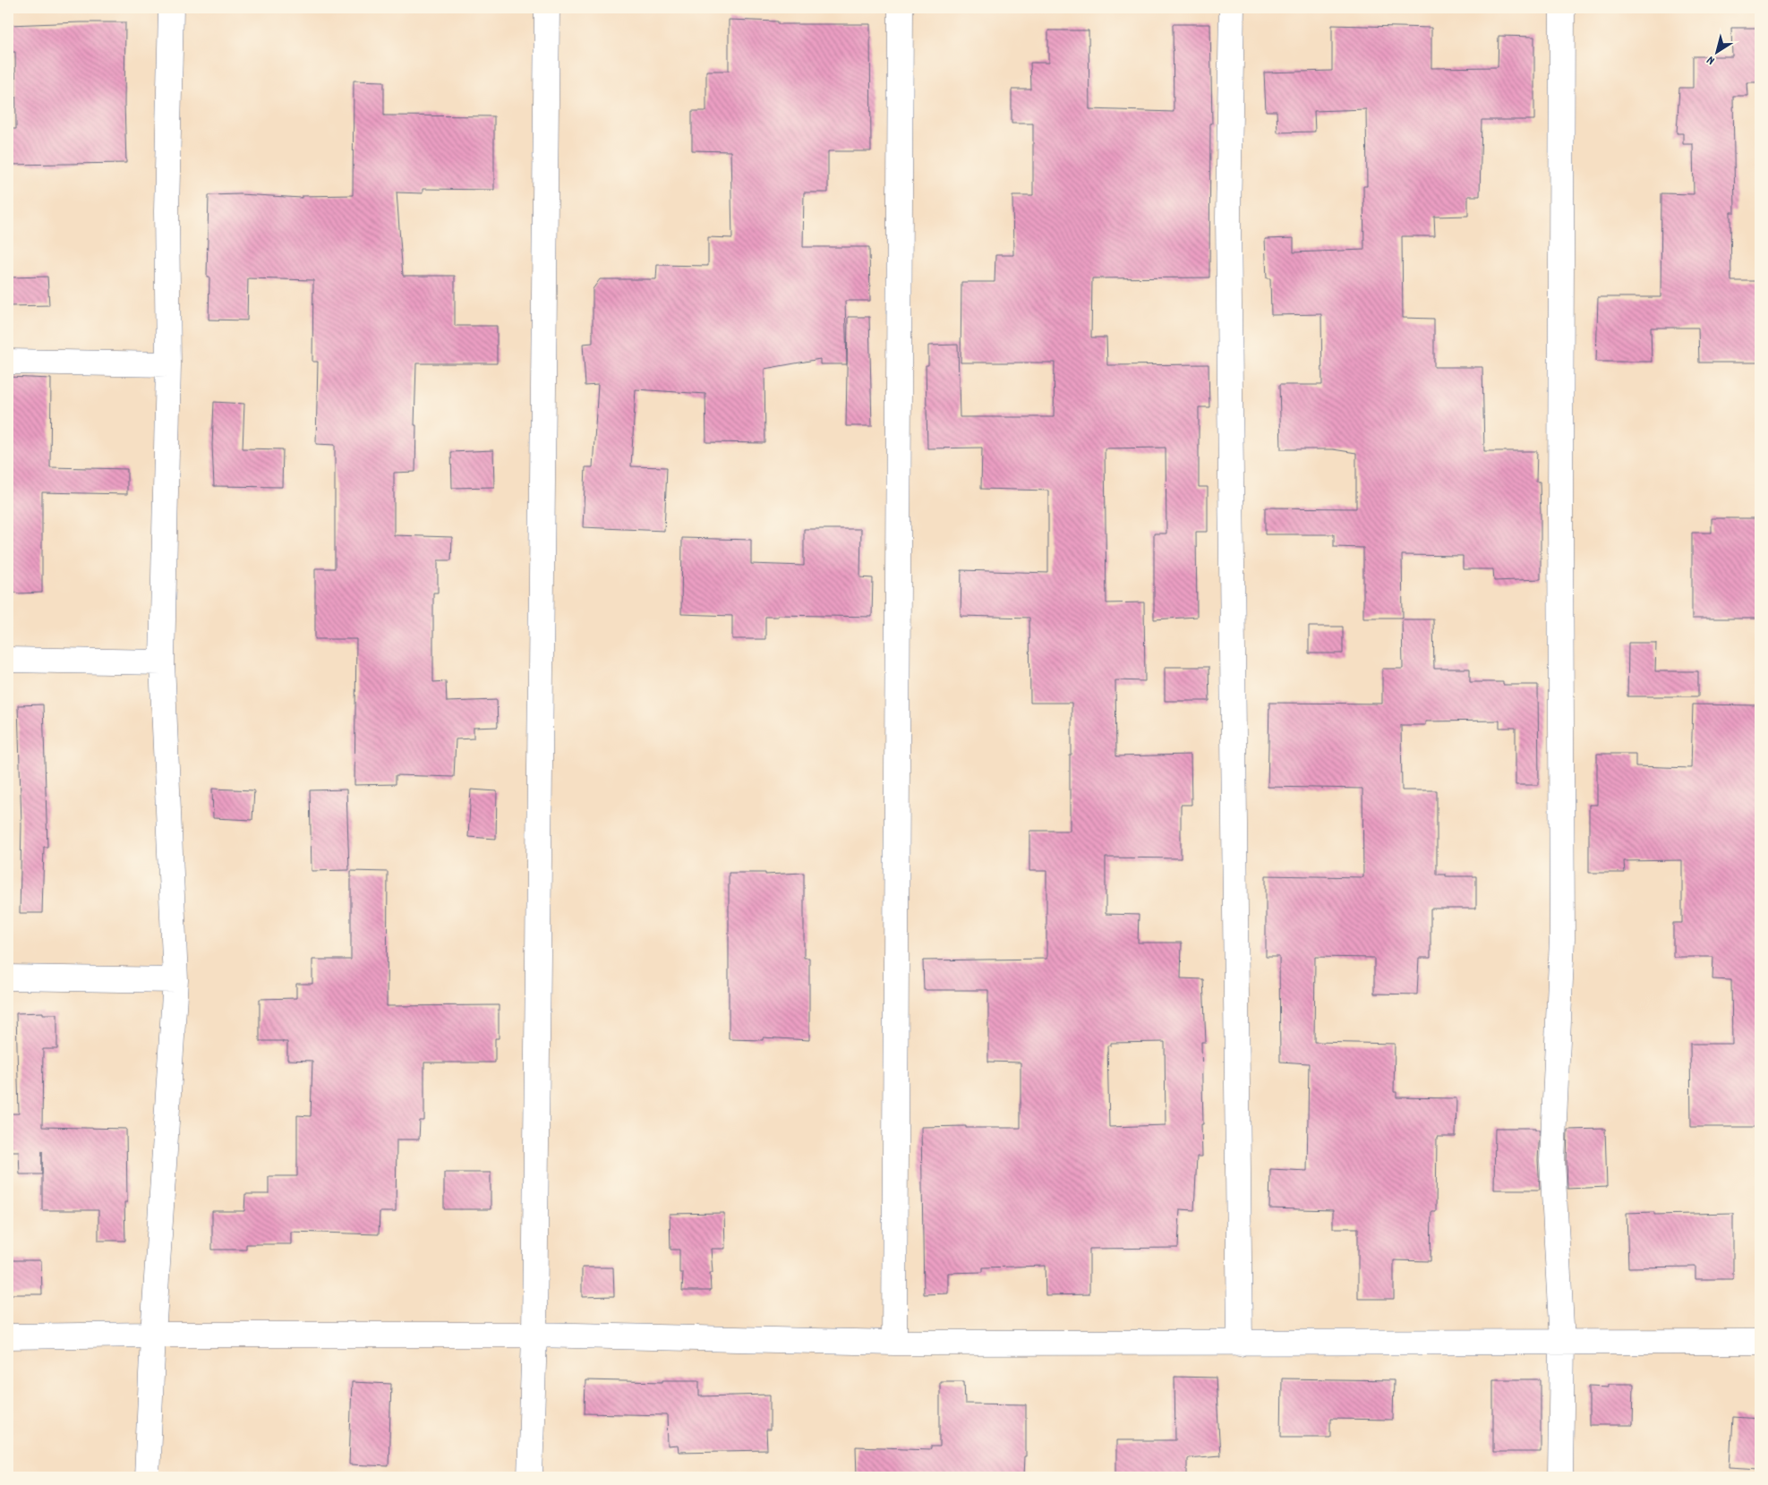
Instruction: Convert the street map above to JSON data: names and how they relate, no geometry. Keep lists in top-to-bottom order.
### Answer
{
  "north": "bottom left"
}
